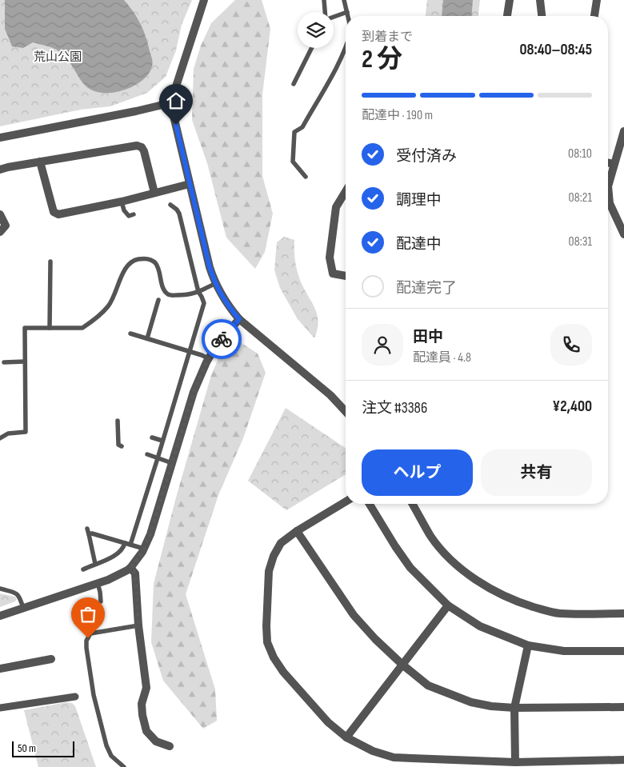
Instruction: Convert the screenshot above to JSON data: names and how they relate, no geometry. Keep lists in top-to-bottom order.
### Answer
{
  "parks": ["荒山公園"],
  "scale_bar": "50 m",
  "page": {
    "heading": ["2 分", "到着まで", "08:40–08:45"],
    "panel": [
      "田中",
      "配達員 · 4.8",
      "注文 #3386",
      "¥2,400"
    ],
    "bar": "配達中 · 190 m",
    "list": [
      ["受付済み", "08:10"],
      ["調理中", "08:21"],
      ["配達中", "08:31"],
      "配達完了"
    ],
    "buttons": ["ヘルプ", "共有"],
    "scale": "50 m"
  }
}
